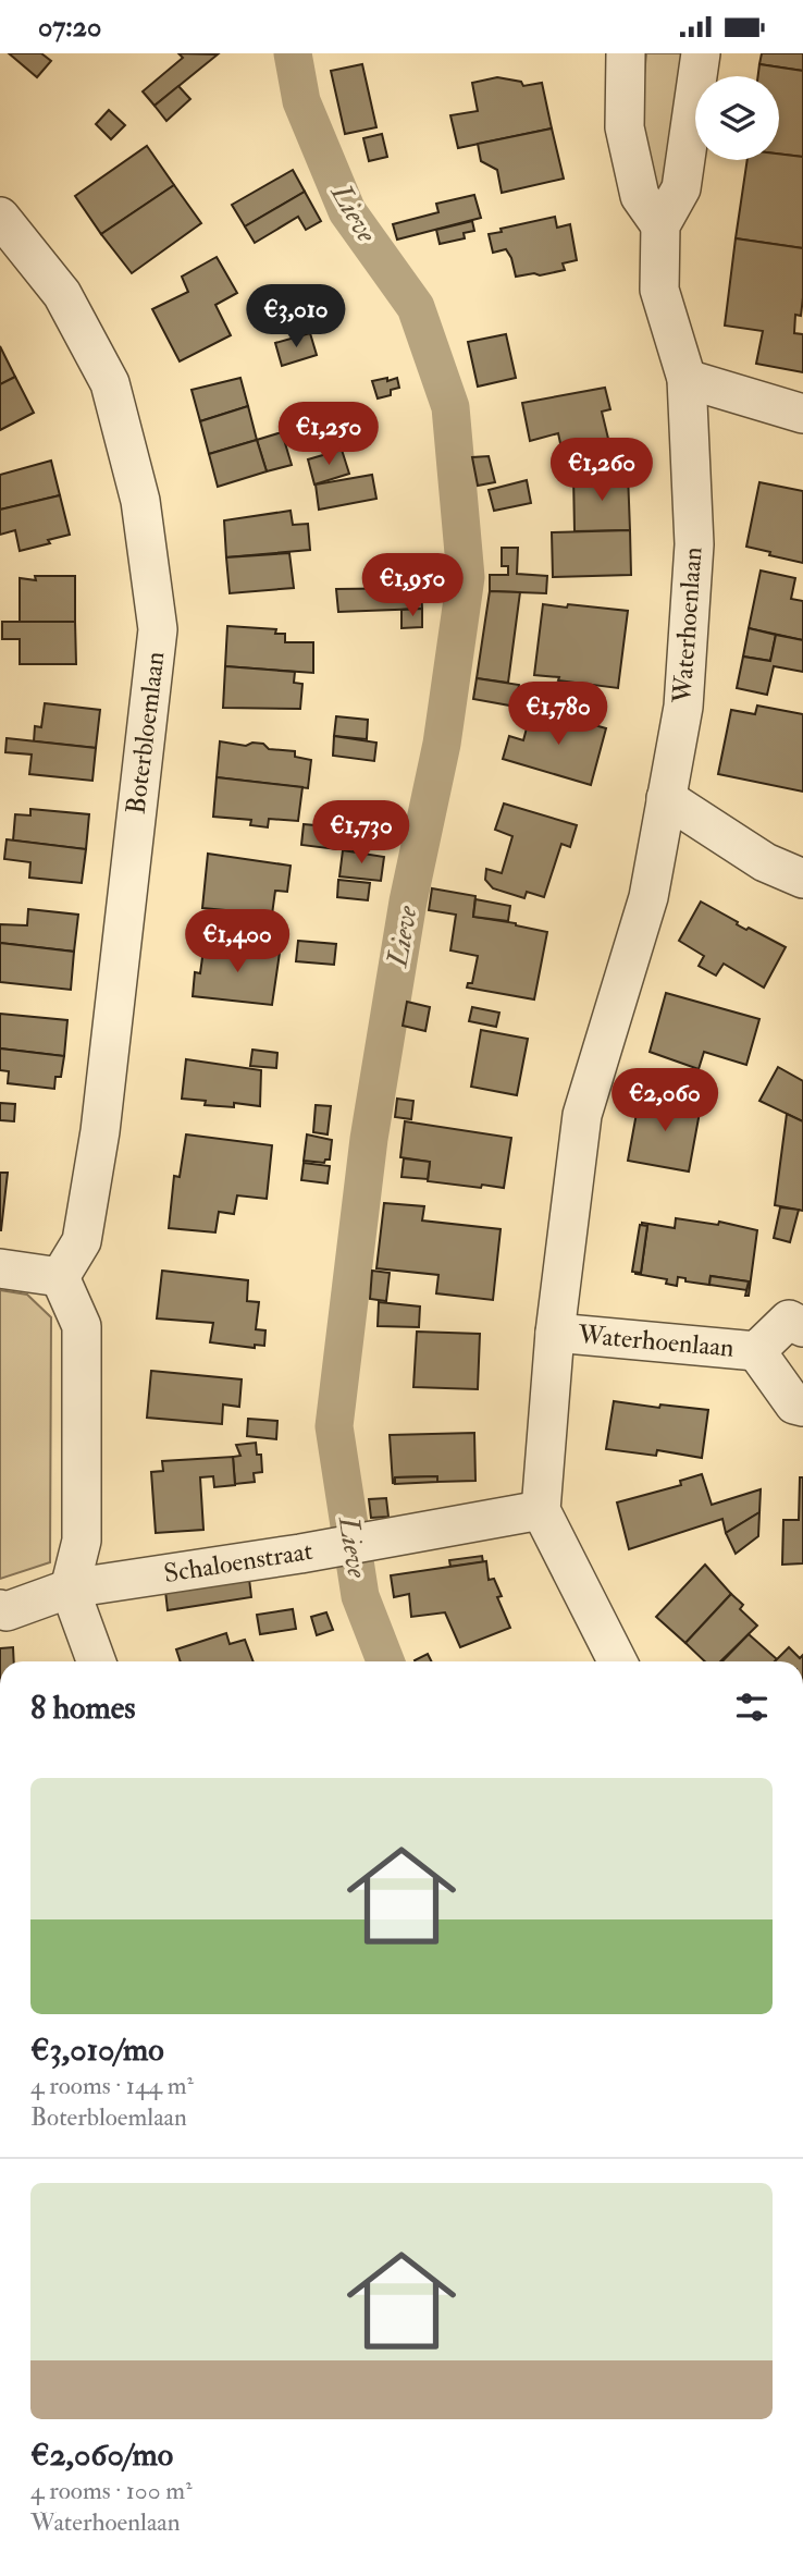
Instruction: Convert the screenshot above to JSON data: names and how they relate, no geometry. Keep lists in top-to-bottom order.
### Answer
{
  "streets": {
    "street": ["Waterhoenlaan", "Boterbloemlaan", "Schaloenstraat"]
  },
  "crossings": [
    ["Waterhoenlaan", "Schaloenstraat"]
  ],
  "water": ["Lieve"],
  "page": {
    "status": "07:20",
    "price": [
      "€3,010",
      "€1,250",
      "€1,260",
      "€1,950",
      "€1,780",
      "€1,730",
      "€1,400",
      "€2,060"
    ],
    "heading": "8 homes",
    "list": [
      {
        "name": "€3,010/mo",
        "note": "4 rooms · 144 m² · Boterbloemlaan"
      },
      {
        "name": "€2,060/mo",
        "note": "4 rooms · 100 m² · Waterhoenlaan"
      }
    ]
  }
}
